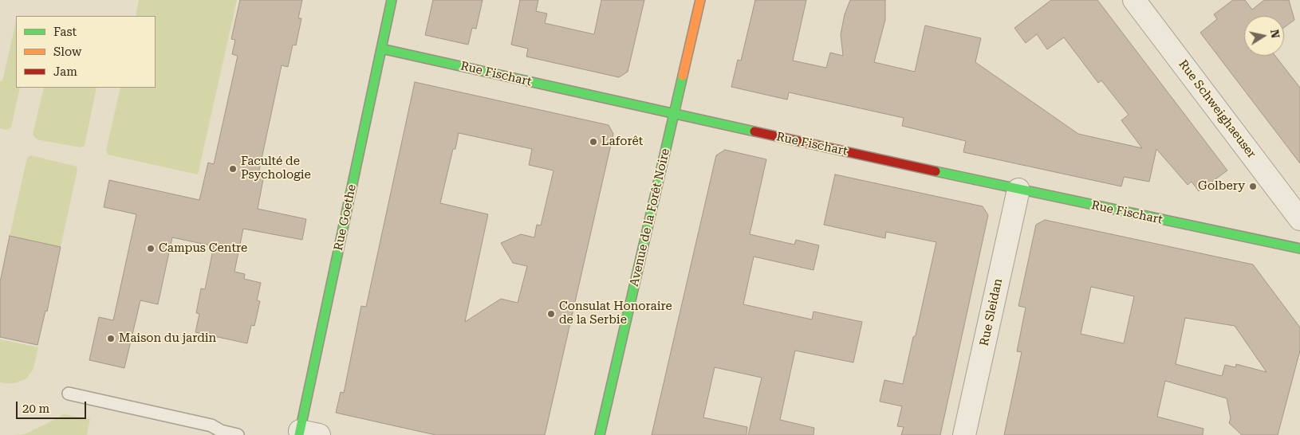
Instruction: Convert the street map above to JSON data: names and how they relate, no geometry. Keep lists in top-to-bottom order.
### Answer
{
  "streets": {
    "street": [
      "Rue Fischart",
      "Rue Schweighaeuser",
      "Rue Goethe",
      "Avenue de la Forêt Noire",
      "Rue Sleidan"
    ]
  },
  "crossings": [
    ["Rue Fischart", "Rue Goethe"],
    ["Rue Fischart", "Avenue de la Forêt Noire"],
    ["Rue Fischart", "Rue Sleidan"]
  ],
  "places": [
    "Laforêt",
    "Faculté de Psychologie",
    "Golbery",
    "Campus Centre",
    "Consulat Honoraire de la Serbie",
    "Maison du jardin"
  ],
  "legend": ["Fast", "Slow", "Jam"],
  "scale_bar": "20 m",
  "north": "right"
}
